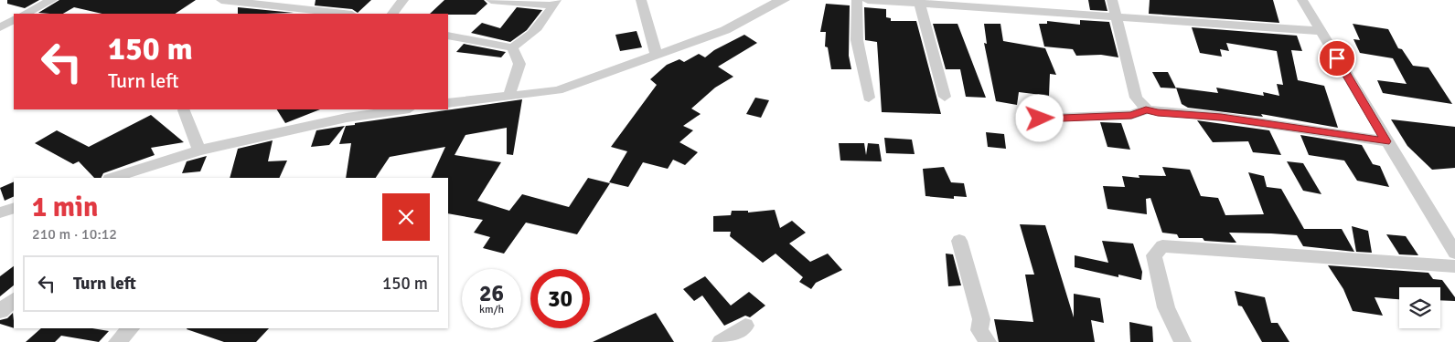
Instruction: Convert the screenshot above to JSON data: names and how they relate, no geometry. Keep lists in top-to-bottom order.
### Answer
{
  "page": {
    "turn": ["150 m", "Turn left"],
    "heading": ["1 min", "210 m · 10:12"],
    "list": [
      {
        "name": "Turn left",
        "value": "150 m"
      }
    ],
    "speed": "26 km/h",
    "limit": "30"
  }
}
